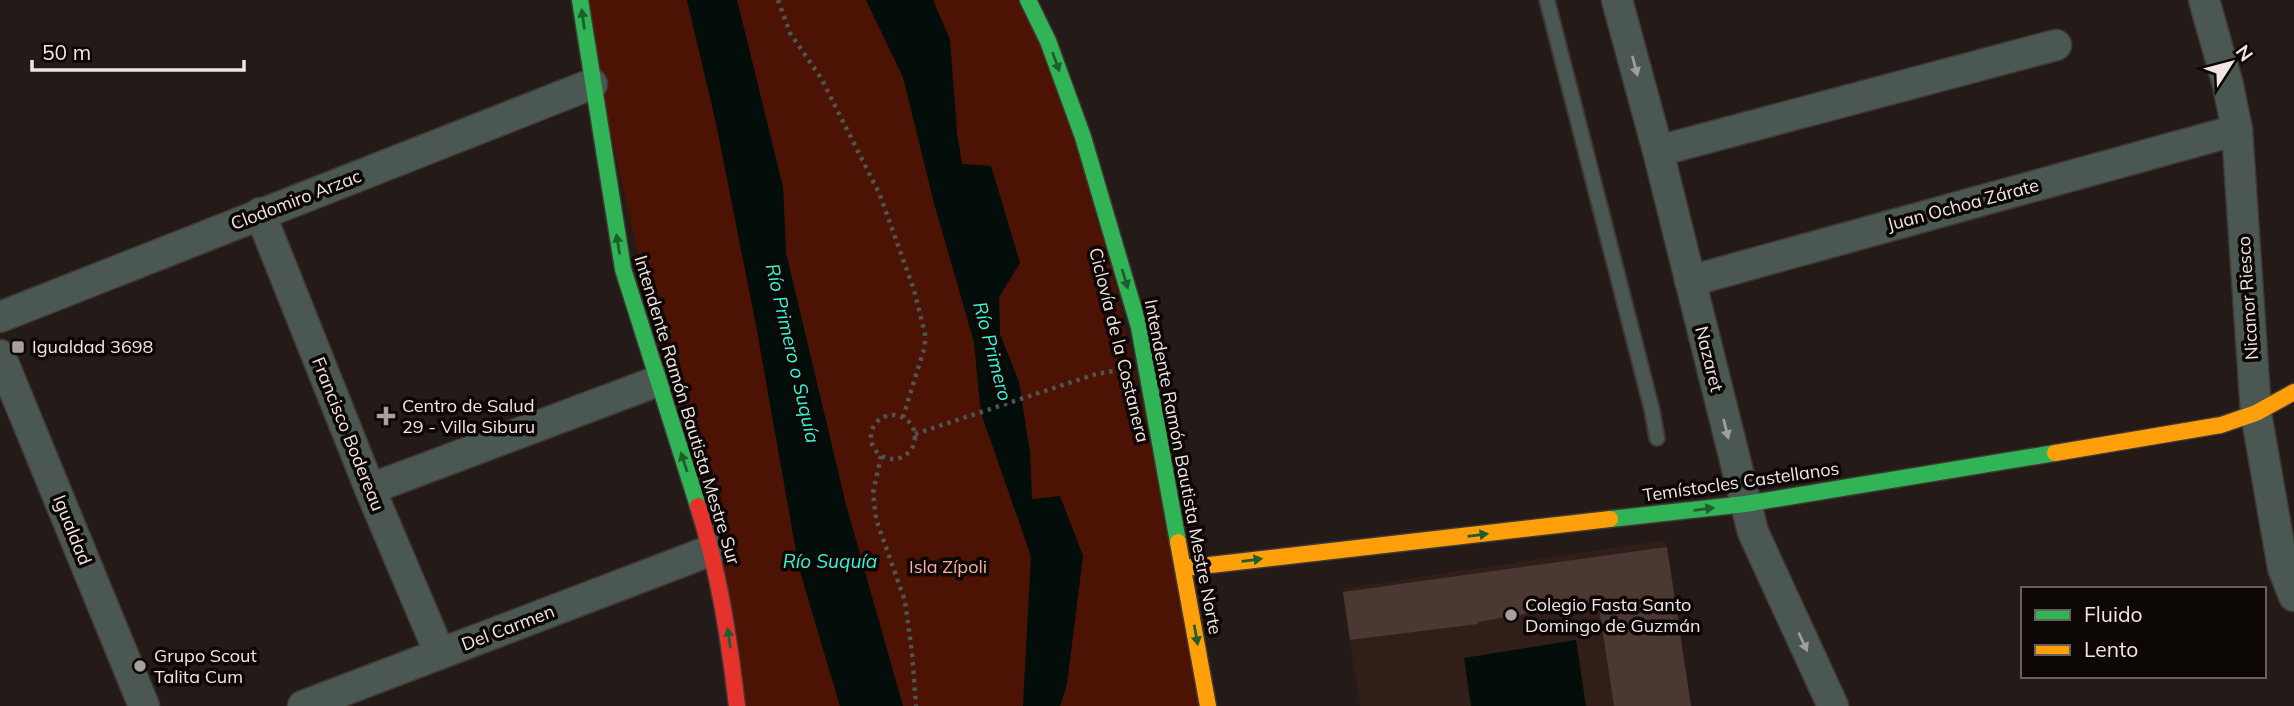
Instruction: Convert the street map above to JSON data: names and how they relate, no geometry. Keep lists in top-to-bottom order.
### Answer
{
  "streets": {
    "main road": ["Intendente Ramón Bautista Mestre Sur", "Intendente Ramón Bautista Mestre Norte", "Temístocles Castellanos"],
    "street": [
      "Clodomiro Arzac",
      "Juan Ochoa Zárate",
      "Nicanor Riesco",
      "Nazaret",
      "Francisco Bodereau",
      "Igualdad",
      "Del Carmen"
    ],
    "path": ["Ciclovía de la Costanera"]
  },
  "crossings": [
    ["Clodomiro Arzac", "Intendente Ramón Bautista Mestre Sur"],
    ["Clodomiro Arzac", "Francisco Bodereau"],
    ["Juan Ochoa Zárate", "Nicanor Riesco"],
    ["Juan Ochoa Zárate", "Nazaret"],
    ["Nicanor Riesco", "Temístocles Castellanos"],
    ["Nazaret", "Temístocles Castellanos"],
    ["Intendente Ramón Bautista Mestre Sur", "Del Carmen"],
    ["Francisco Bodereau", "Del Carmen"],
    ["Intendente Ramón Bautista Mestre Norte", "Temístocles Castellanos"]
  ],
  "one_way": [
    "Nazaret",
    "Intendente Ramón Bautista Mestre Sur",
    "Intendente Ramón Bautista Mestre Norte",
    "Temístocles Castellanos"
  ],
  "water": ["Río Primero", "Río Primero o Suquía", "Río Suquía"],
  "parks": ["Isla Zípoli"],
  "places": {
    "transit": ["Igualdad 3698"],
    "health": ["Centro de Salud 29 - Villa Siburu"],
    "other": ["Colegio Fasta Santo Domingo de Guzmán", "Grupo Scout Talita Cum"]
  },
  "legend": ["Fluido", "Lento"],
  "scale_bar": "50 m",
  "north": "top right"
}
